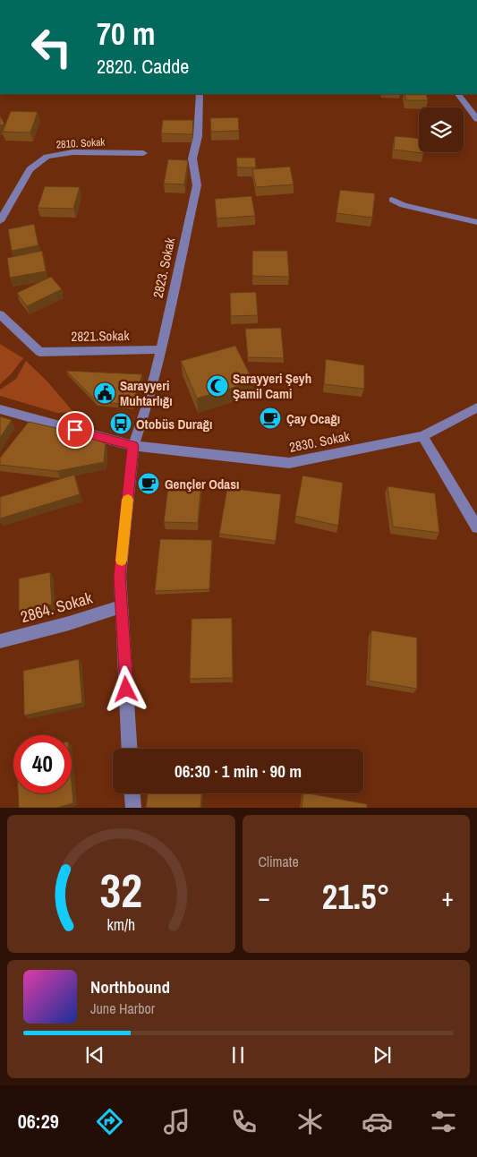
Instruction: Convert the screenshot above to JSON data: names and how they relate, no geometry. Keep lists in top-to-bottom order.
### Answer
{
  "streets": {
    "street": [
      "2810. Sokak",
      "2823. Sokak",
      "2821.Sokak",
      "2830. Sokak",
      "2864. Sokak"
    ]
  },
  "crossings": [
    ["2823. Sokak", "2821.Sokak"],
    ["2823. Sokak", "2830. Sokak"],
    ["2823. Sokak", "2864. Sokak"]
  ],
  "places": {
    "mosque": ["Sarayyeri Şeyh Şamil Cami"],
    "public building": ["Sarayyeri Muhtarlığı"],
    "cafe": ["Çay Ocağı", "Gençler Odası"],
    "bus stop": ["Otobüs Durağı"]
  },
  "page": {
    "turn": ["70 m", "2820. Cadde"],
    "limit": "40",
    "trip": "06:30 · 1 min · 90 m",
    "tile": "Climate",
    "heat": ["−", "21.5°", "+"],
    "song": ["Northbound", "June Harbor"],
    "tabs": "06:29",
    "gauge": ["32", "km/h"]
  }
}
